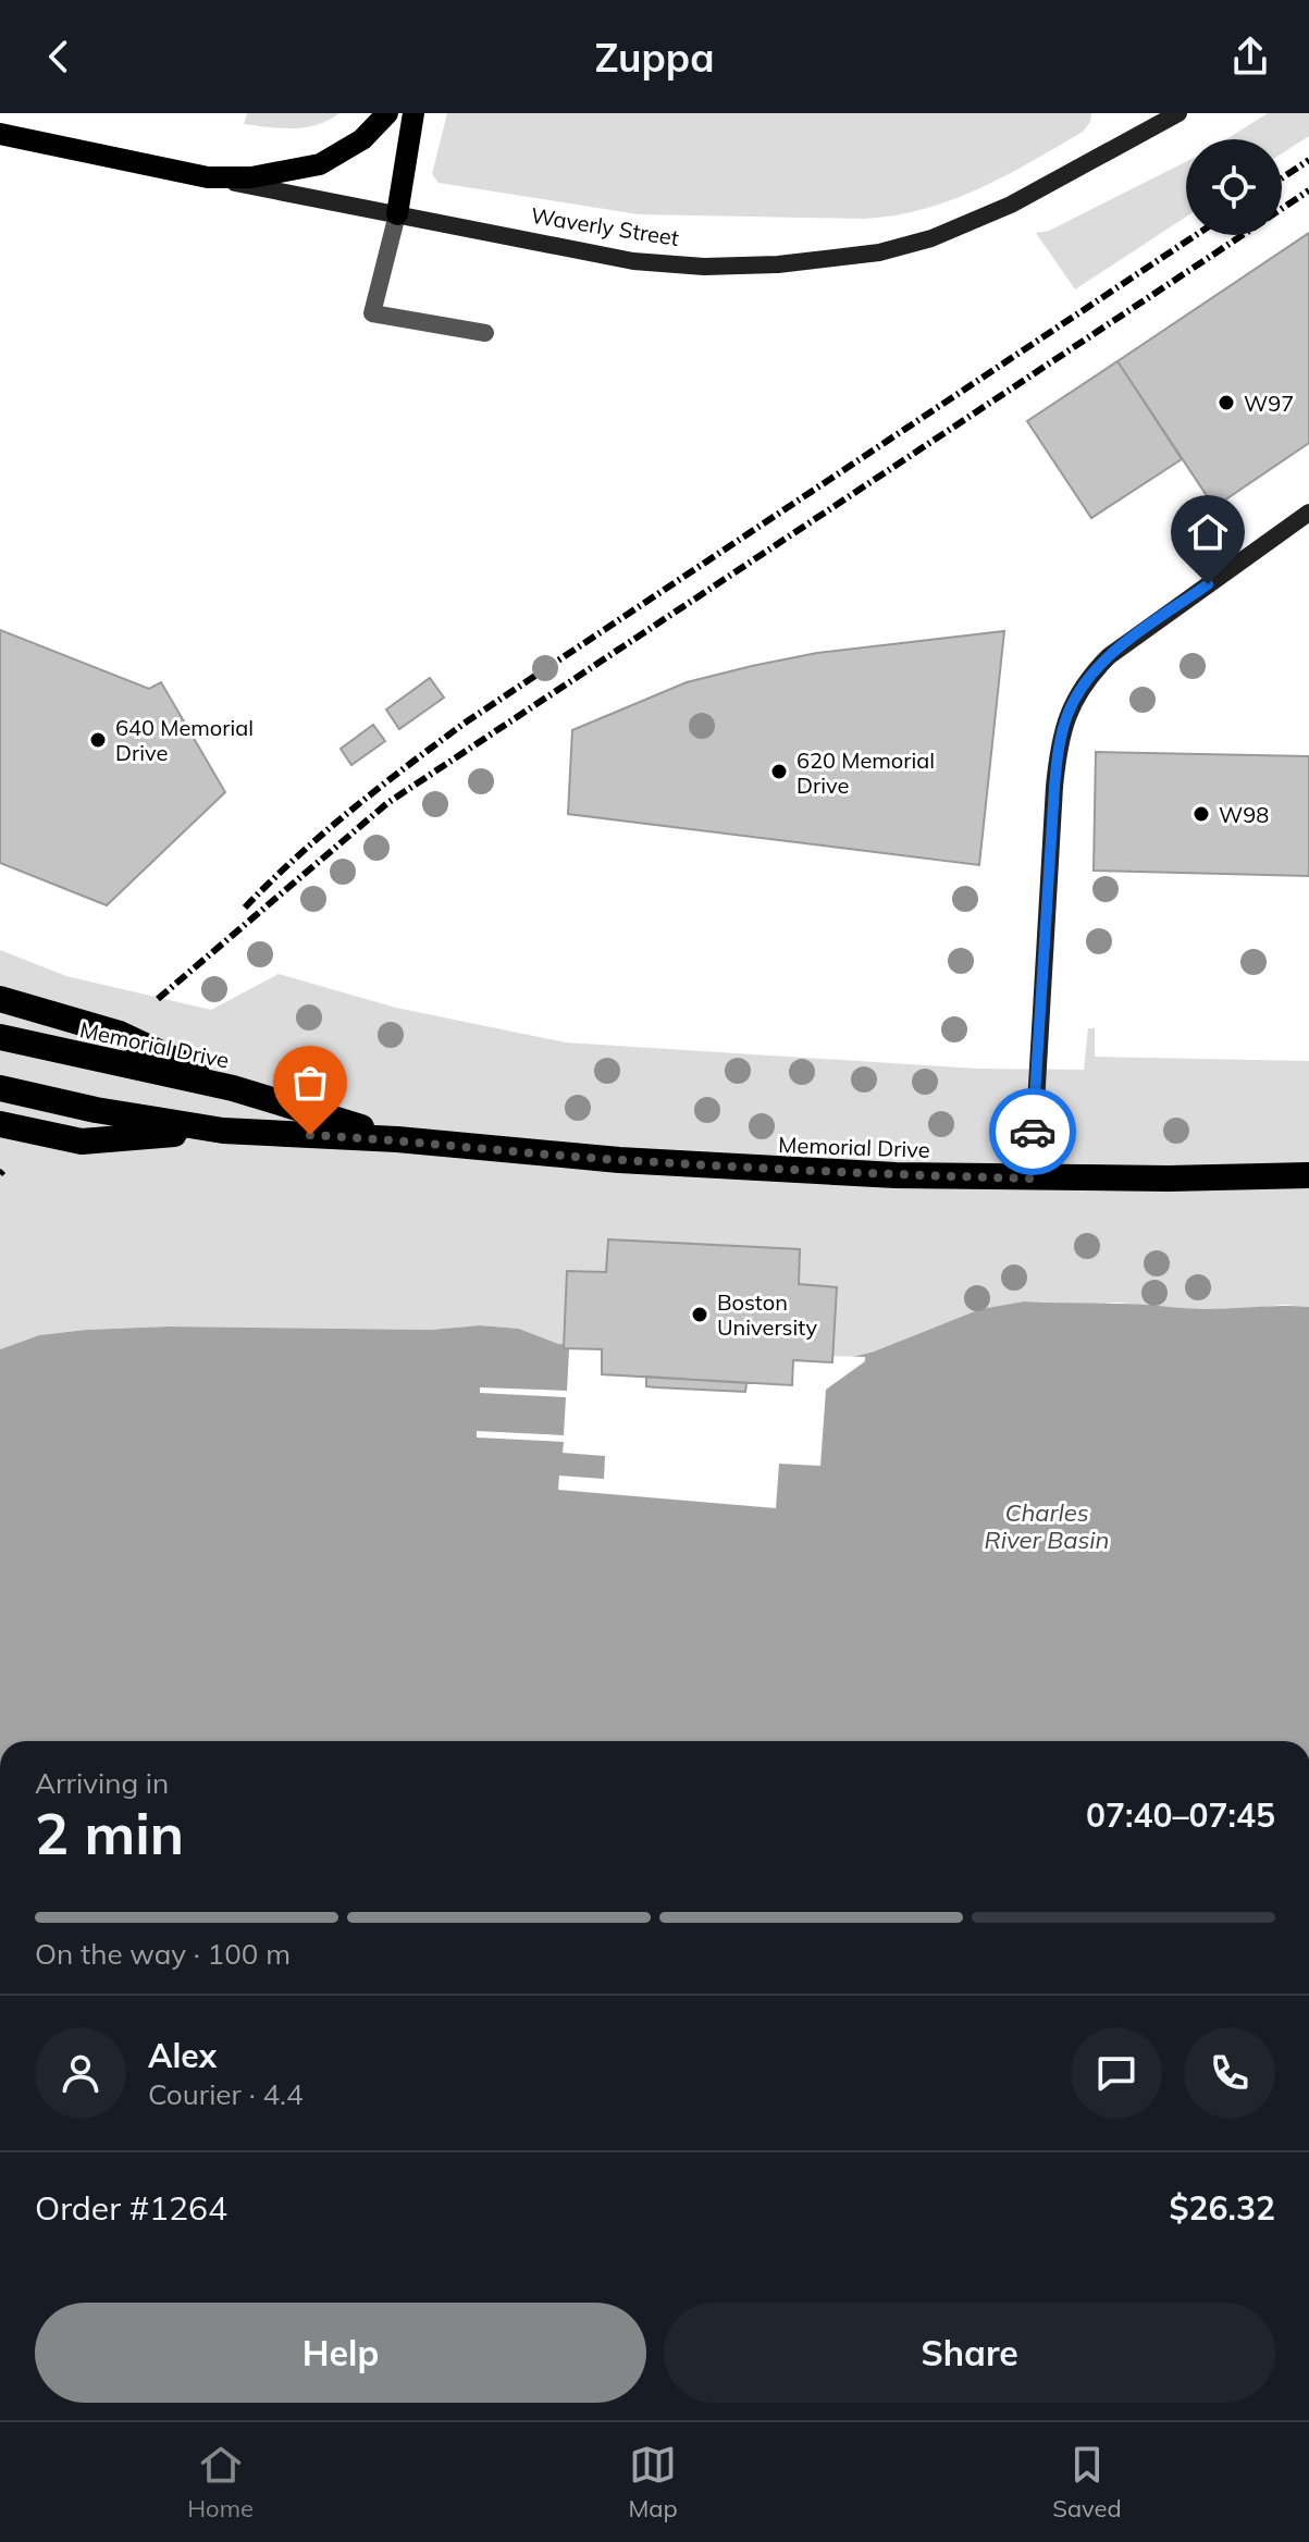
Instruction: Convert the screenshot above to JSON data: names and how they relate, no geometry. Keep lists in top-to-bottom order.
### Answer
{
  "streets": {
    "highway": ["Memorial Drive"],
    "main road": ["Waverly Street"]
  },
  "water": ["Charles River Basin"],
  "places": [
    "W97",
    "640 Memorial Drive",
    "620 Memorial Drive",
    "W98",
    "Boston University"
  ],
  "page": {
    "header": "Zuppa",
    "heading": ["2 min", "Arriving in", "07:40–07:45"],
    "panel": [
      "Alex",
      "Courier · 4.4",
      "Order #1264",
      "$26.32"
    ],
    "bar": "On the way · 100 m",
    "buttons": ["Help", "Share"],
    "tabs": ["Home", "Map", "Saved"]
  }
}
